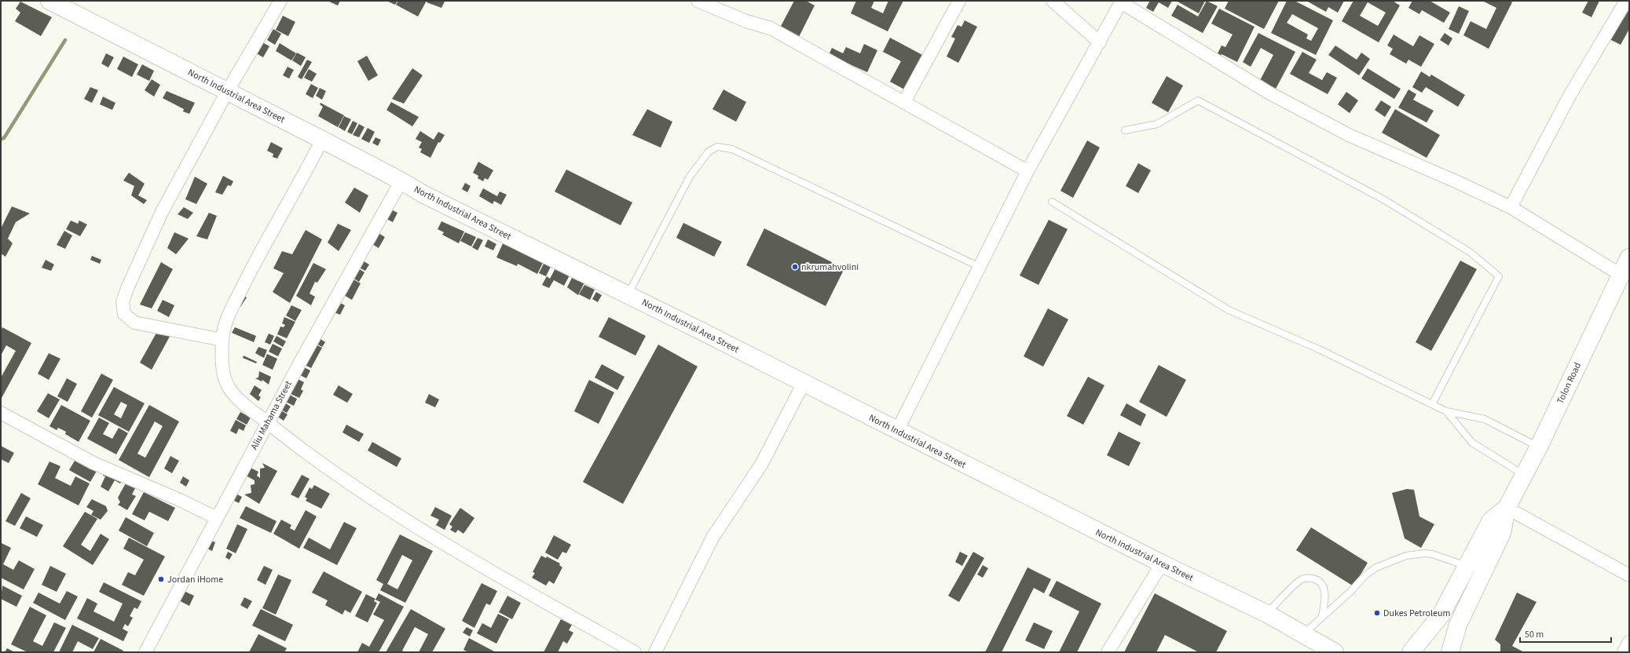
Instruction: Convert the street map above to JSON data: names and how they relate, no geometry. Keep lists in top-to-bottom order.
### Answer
{
  "streets": {
    "main road": ["North Industrial Area Street", "Tolon Road"],
    "street": ["Aliu Mahama Street"]
  },
  "crossings": [
    ["North Industrial Area Street", "Aliu Mahama Street"]
  ],
  "places": ["nkrumahvolini", "Jordan iHome", "Dukes Petroleum"],
  "scale_bar": "50 m"
}
